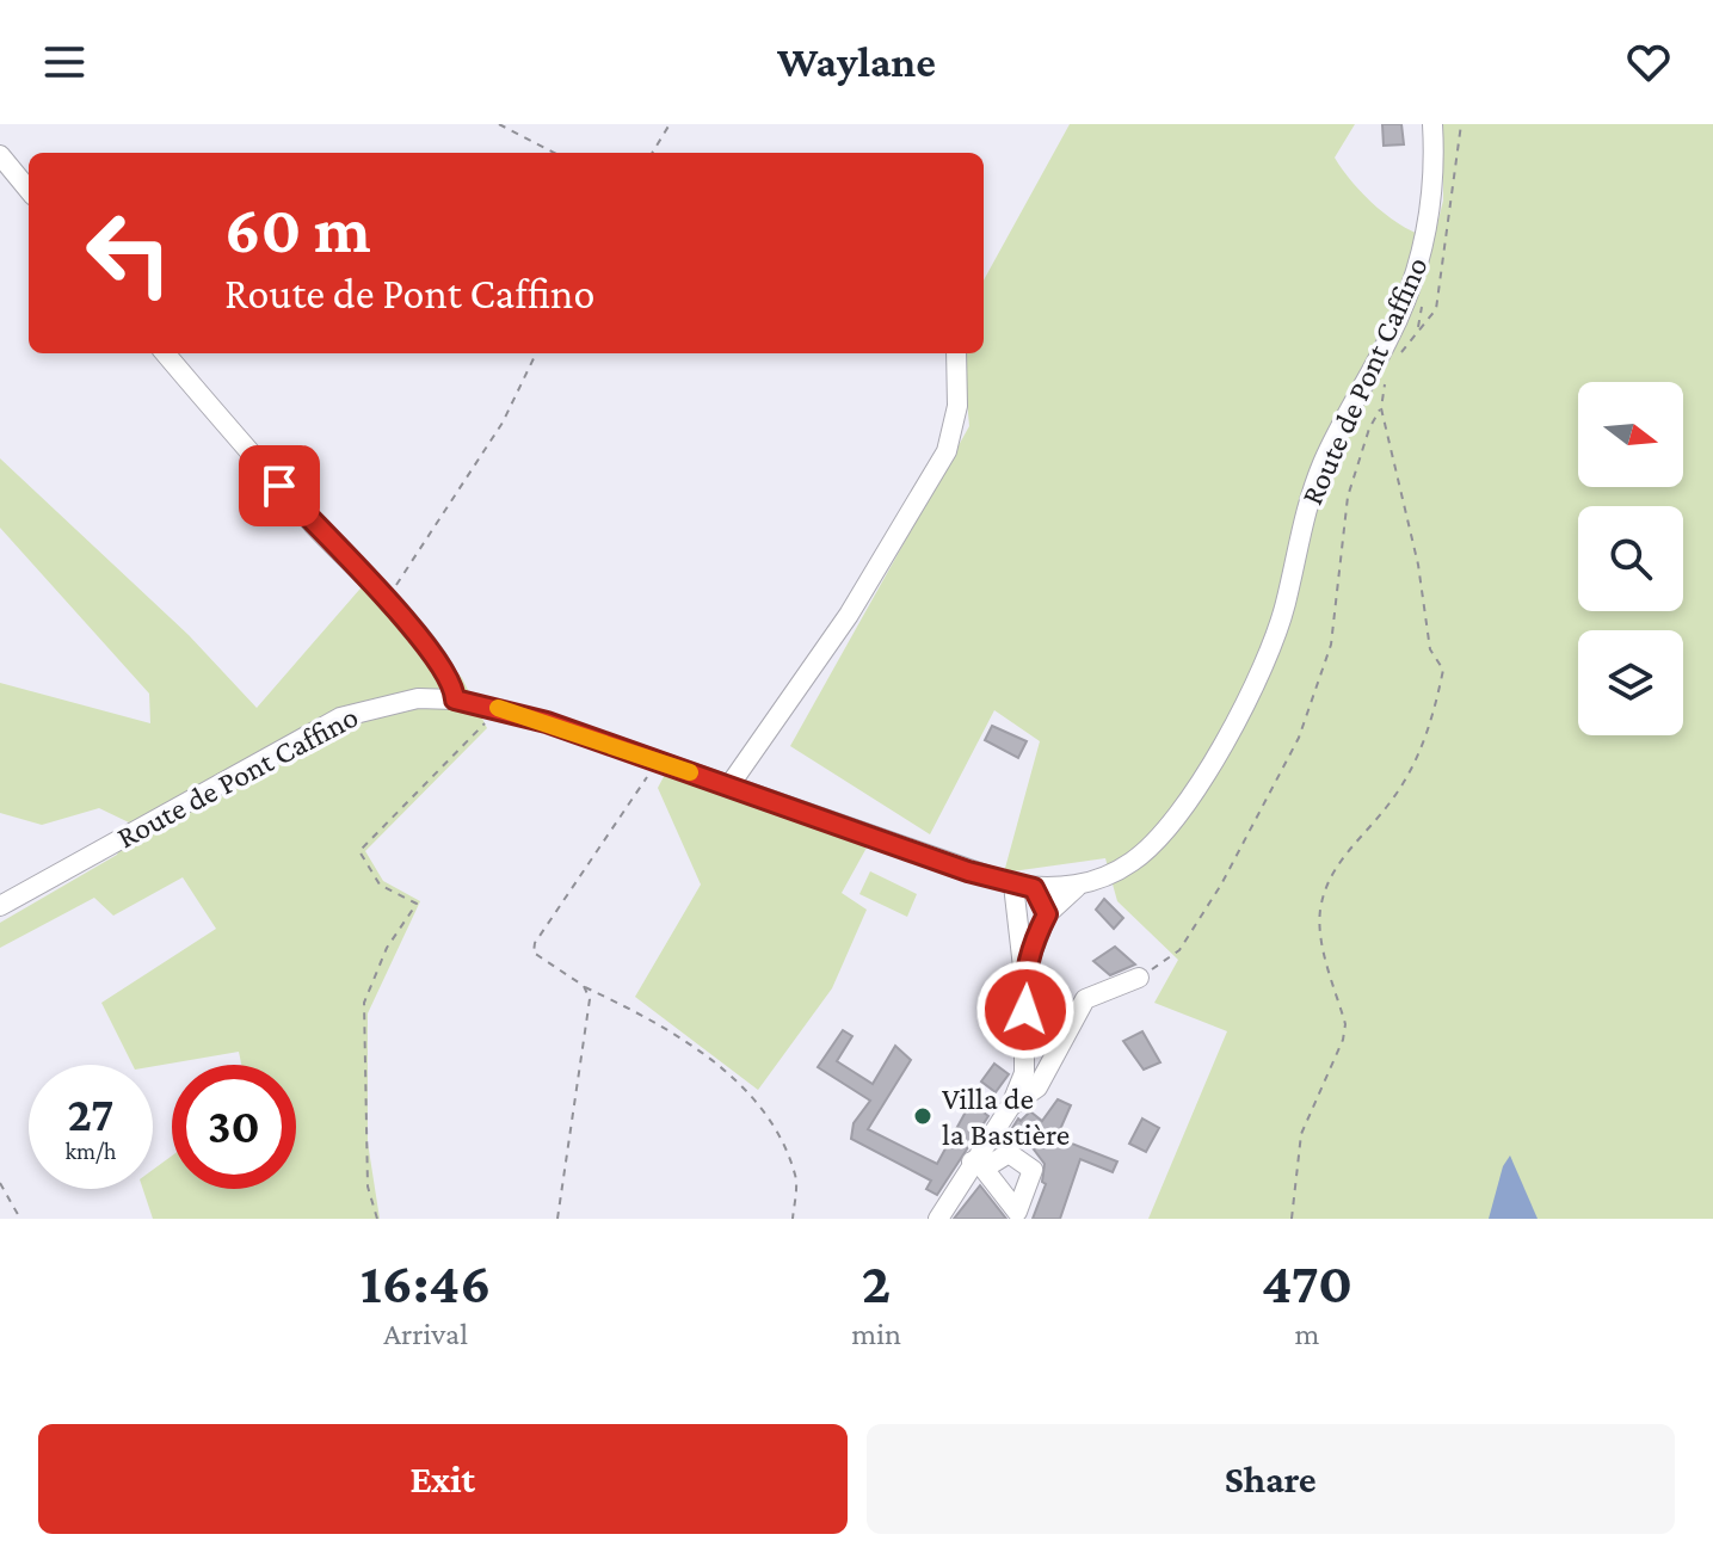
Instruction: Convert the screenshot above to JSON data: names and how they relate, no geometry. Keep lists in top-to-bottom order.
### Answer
{
  "streets": {
    "street": ["Route de Pont Caffino"]
  },
  "places": ["Villa de la Bastière"],
  "north": "right",
  "page": {
    "header": "Waylane",
    "turn": ["60 m", "Route de Pont Caffino"],
    "speed": "27 km/h",
    "limit": "30",
    "eta": [
      "16:46",
      "Arrival",
      "2",
      "min",
      "470",
      "m"
    ],
    "buttons": ["Exit", "Share"]
  }
}
